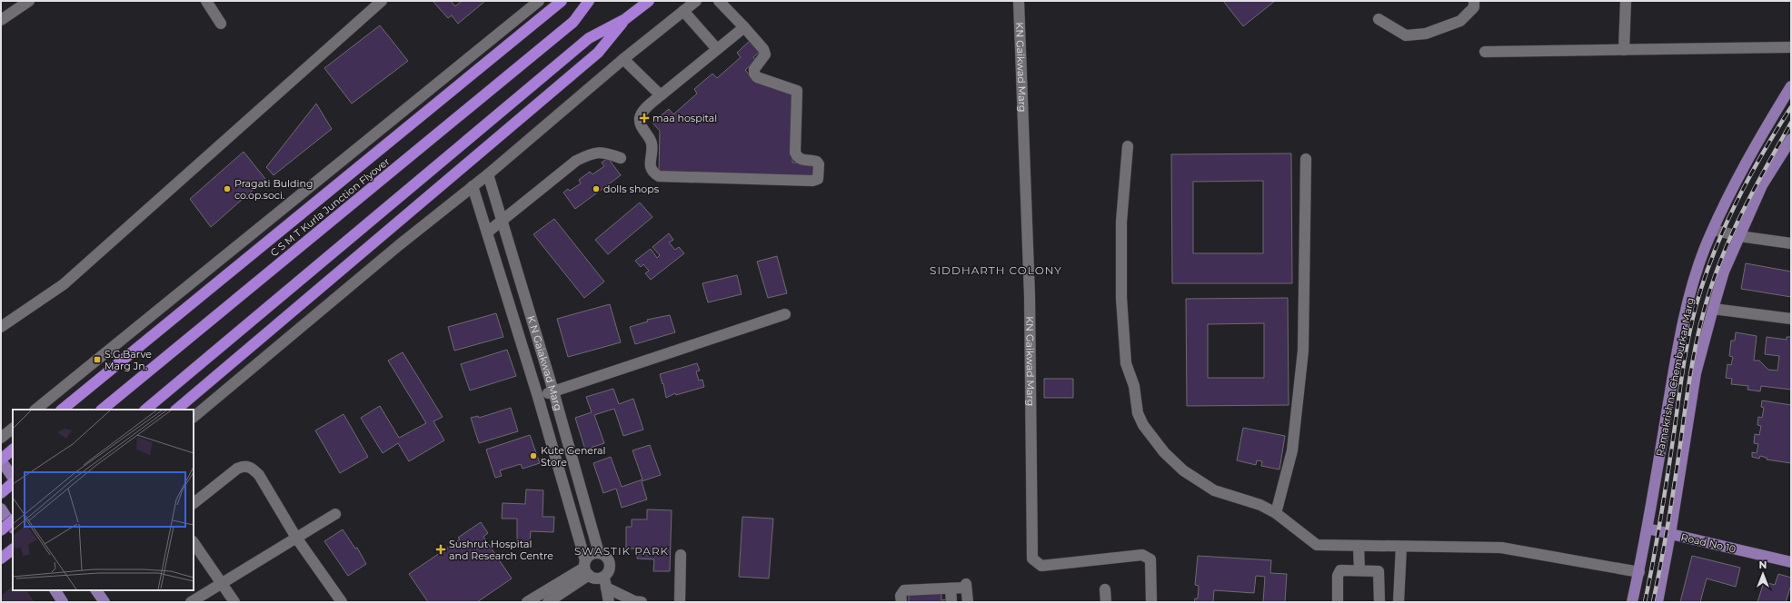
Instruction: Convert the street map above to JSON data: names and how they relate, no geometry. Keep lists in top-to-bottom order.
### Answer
{
  "streets": {
    "highway": ["C S M T Kurla Junction Flyover"],
    "main road": ["Ramakrishna Chemburkar Marg", "Road No 10"],
    "street": ["KN Gaikwad Marg", "K N Gaiakwad Marg"]
  },
  "crossings": [
    ["Ramakrishna Chemburkar Marg", "Road No 10"]
  ],
  "districts": ["SIDDHARTH COLONY", "SWASTIK PARK"],
  "places": {
    "health": ["maa hospital", "Sushrut Hospital and Research Centre"],
    "other": ["Pragati Bulding co.op.soci.", "dolls shops", "Kute General Store"],
    "transit": ["S.G.Barve Marg Jn."]
  },
  "north": "top"
}
